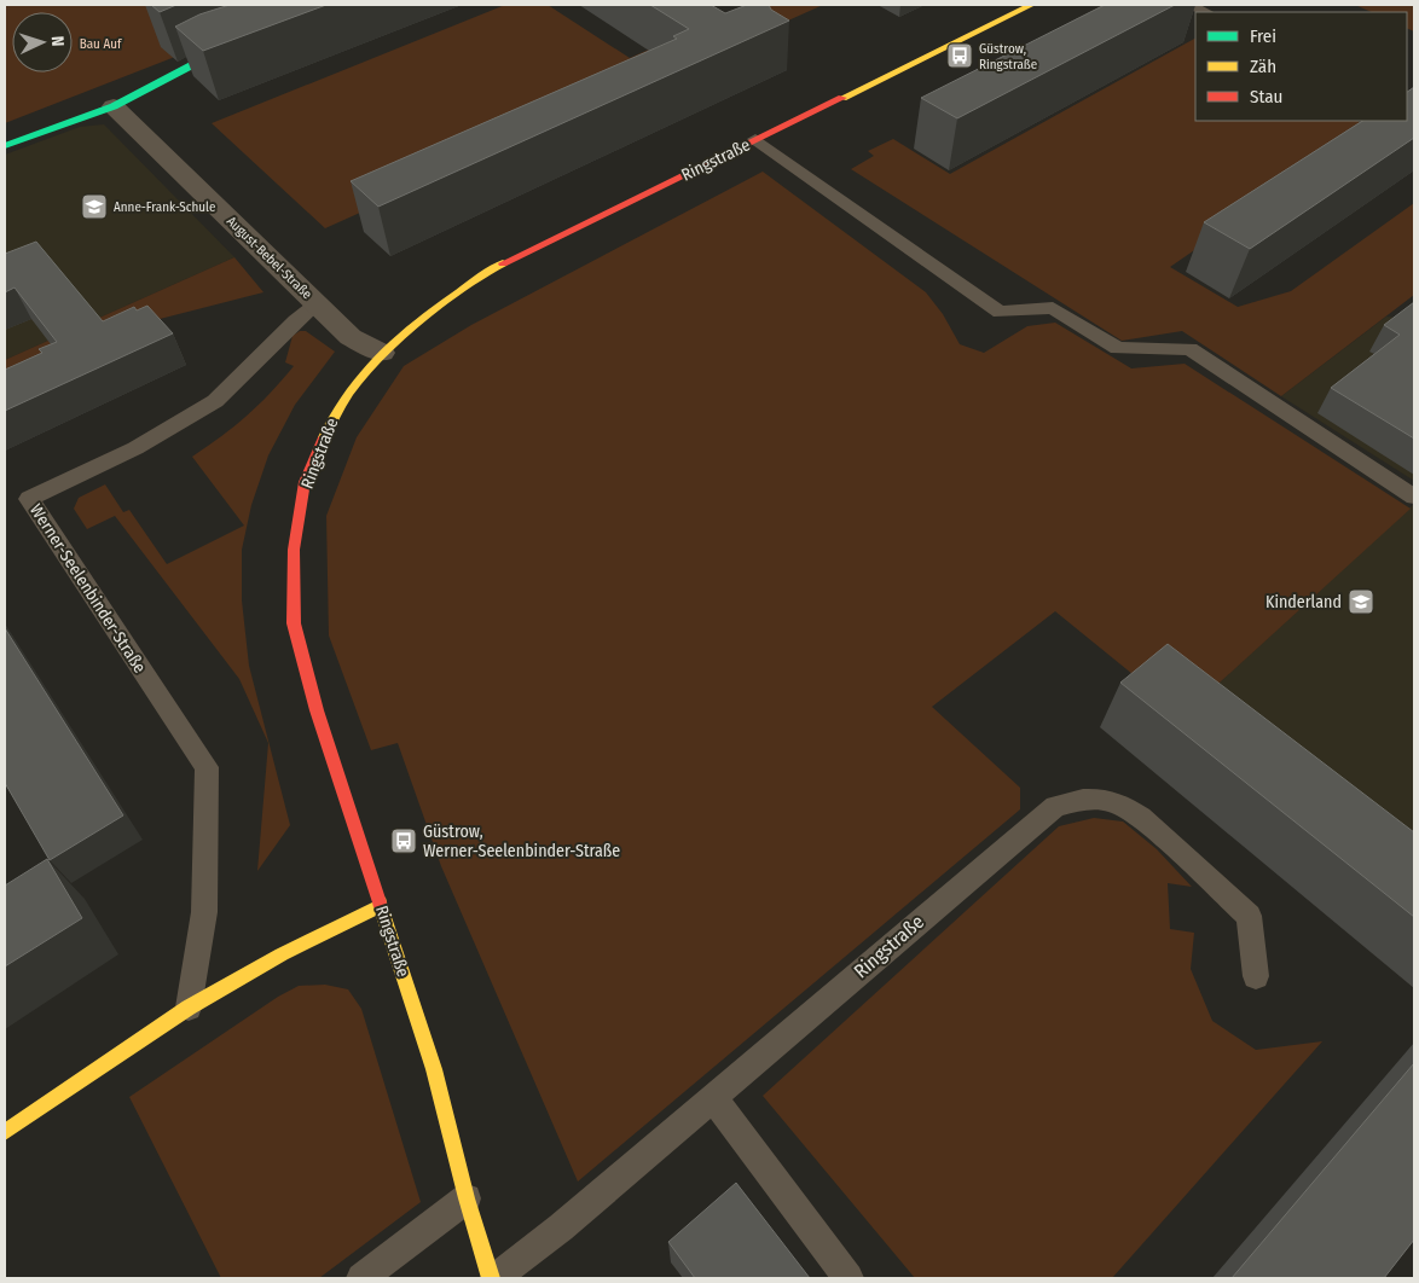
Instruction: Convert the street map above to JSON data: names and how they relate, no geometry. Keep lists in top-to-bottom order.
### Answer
{
  "streets": {
    "street": ["Ringstraße", "August-Bebel-Straße"],
    "lane": ["Werner-Seelenbinder-Straße"]
  },
  "crossings": [
    ["Ringstraße", "August-Bebel-Straße"],
    ["August-Bebel-Straße", "Werner-Seelenbinder-Straße"]
  ],
  "parks": ["Bau Auf"],
  "places": {
    "bus stop": ["Güstrow, Ringstraße", "Güstrow, Werner-Seelenbinder-Straße"],
    "school or university": ["Anne-Frank-Schule", "Kinderland"]
  },
  "legend": ["Frei", "Zäh", "Stau"],
  "north": "right"
}
